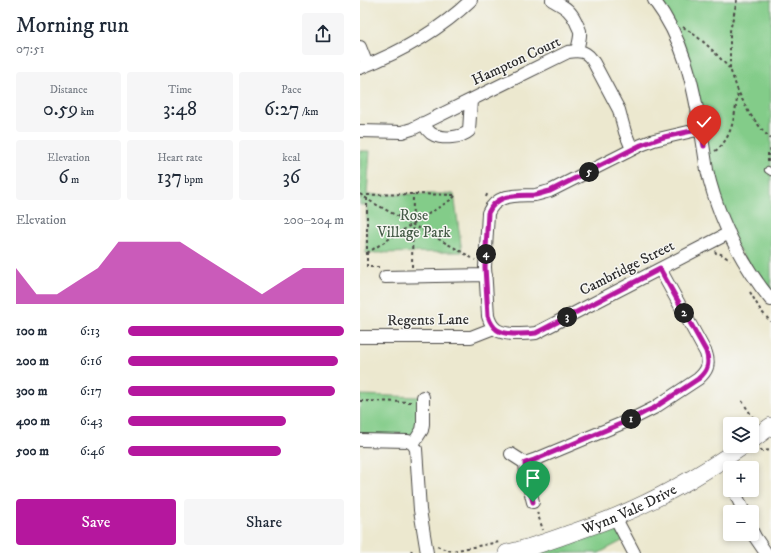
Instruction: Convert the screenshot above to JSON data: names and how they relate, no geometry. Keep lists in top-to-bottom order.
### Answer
{
  "streets": {
    "main road": ["Wynn Vale Drive"],
    "street": ["Hampton Court", "Cambridge Street", "Regents Lane"]
  },
  "crossings": [
    ["Cambridge Street", "Regents Lane"]
  ],
  "parks": ["Rose Village Park"],
  "page": {
    "heading": ["Morning run", "07:51"],
    "stats": [
      ["Distance", "0.59 km"],
      ["Time", "3:48"],
      ["Pace", "6:27 /km"],
      ["Elevation", "6 m"],
      ["Heart rate", "137 bpm"],
      ["kcal", "36"]
    ],
    "pins": [
      "5",
      "4",
      "2",
      "3",
      "1"
    ],
    "chart": ["Elevation", "200–204 m"],
    "list": [
      {
        "name": "100 m",
        "note": "6:13"
      },
      {
        "name": "200 m",
        "note": "6:16"
      },
      {
        "name": "300 m",
        "note": "6:17"
      },
      {
        "name": "400 m",
        "note": "6:43"
      },
      {
        "name": "500 m",
        "note": "6:46"
      }
    ],
    "map_buttons": ["+", "−"],
    "buttons": ["Save", "Share"]
  }
}
